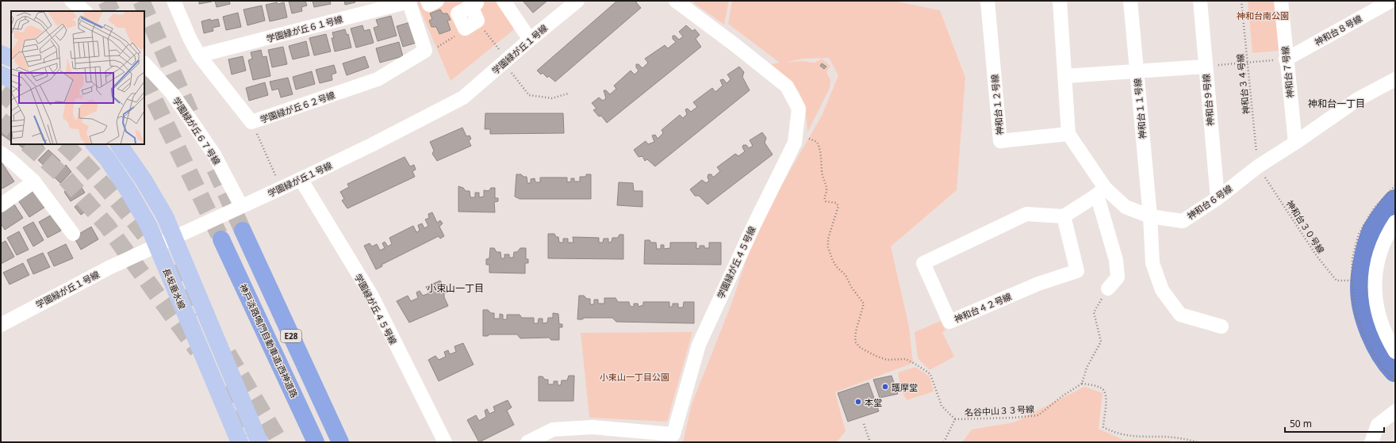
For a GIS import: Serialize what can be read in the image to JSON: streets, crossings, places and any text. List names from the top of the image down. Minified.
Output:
{"streets":{"highway":["E28","神戸淡路鳴門自動車道;西神道路"],"main road":["長坂垂水線"],"street":["学園緑が丘６１号線","神和台８号線","学園緑が丘１号線","神和台７号線","神和台９号線","神和台１２号線","学園緑が丘６２号線","神和台１１号線","学園緑が丘６７号線","神和台６号線","学園緑が丘４５号線","神和台４２号線"],"path":["神和台３４号線","神和台３０号線","名谷中山３３号線"]},"crossings":[["学園緑が丘６１号線","学園緑が丘６２号線"],["神和台８号線","神和台７号線"],["学園緑が丘１号線","学園緑が丘６７号線"],["学園緑が丘１号線","学園緑が丘４５号線"],["神和台７号線","神和台６号線"],["神和台３４号線","神和台６号線"],["神和台３４号線","神和台３０号線"],["神和台９号線","神和台６号線"],["神和台１２号線","神和台６号線"],["神和台１１号線","神和台６号線"],["神和台６号線","神和台３０号線"]],"districts":["神和台一丁目","小束山一丁目"],"parks":["神和台南公園","小束山一丁目公園"],"places":["護摩堂","本堂"],"scale_bar":"50 m"}
